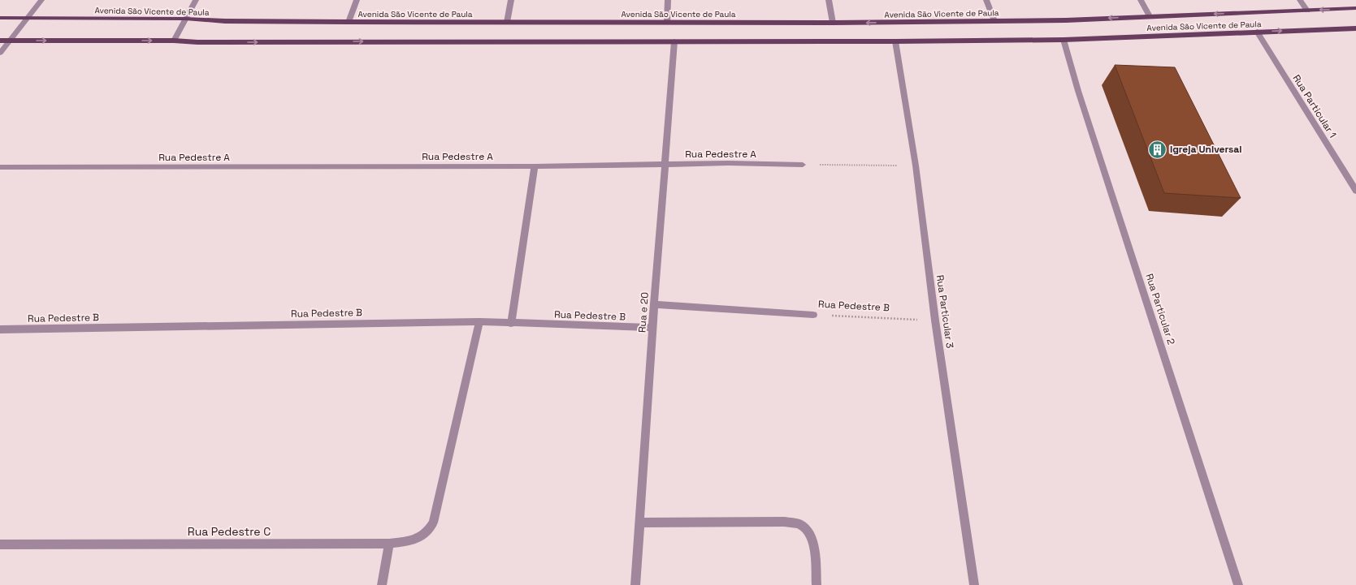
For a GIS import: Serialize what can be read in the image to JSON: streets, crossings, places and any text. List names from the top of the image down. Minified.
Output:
{"streets":{"main road":["Avenida São Vicente de Paula"],"street":["Rua Particular 1","Rua Pedestre A","Rua Pedestre B","Rua Particular 2","Rua Particular 3","Rua e 20","Rua Pedestre C"]},"crossings":[["Avenida São Vicente de Paula","Rua Particular 1"],["Avenida São Vicente de Paula","Rua Particular 2"],["Avenida São Vicente de Paula","Rua Particular 3"],["Avenida São Vicente de Paula","Rua e 20"],["Rua Pedestre A","Rua e 20"],["Rua Pedestre B","Rua Particular 3"],["Rua Pedestre B","Rua e 20"],["Rua Pedestre B","Rua Pedestre C"]],"places":{"building":["Igreja Universal"]}}
